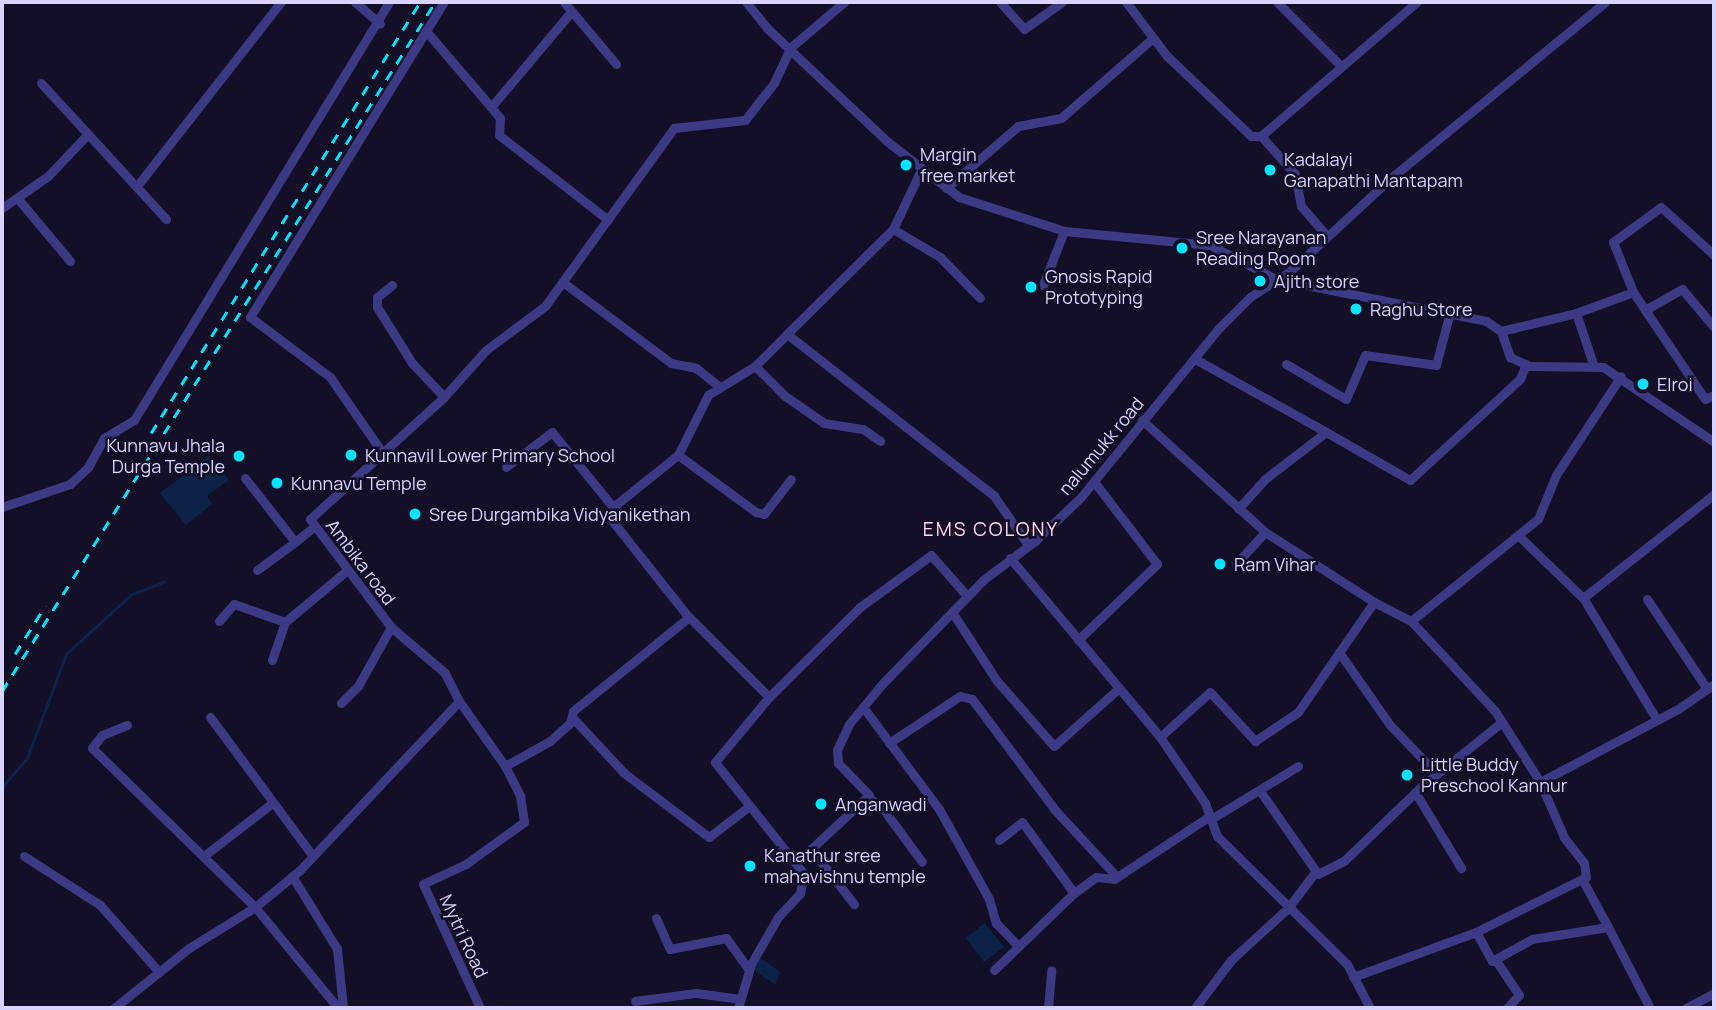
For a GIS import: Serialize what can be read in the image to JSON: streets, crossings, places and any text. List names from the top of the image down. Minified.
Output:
{"streets":{"street":["nalumukk road","Ambika road","Mytri Road"]},"crossings":[["Ambika road","Mytri Road"]],"districts":["EMS COLONY"],"places":["Margin free market","Kadalayi Ganapathi Mantapam","Sree Narayanan Reading Room","Ajith store","Gnosis Rapid Prototyping","Raghu Store","Elroi","Kunnavil Lower Primary School","Kunnavu Jhala Durga Temple","Kunnavu Temple","Sree Durgambika Vidyanikethan","Ram Vihar","Little Buddy Preschool Kannur","Anganwadi","Kanathur sree mahavishnu temple"]}
